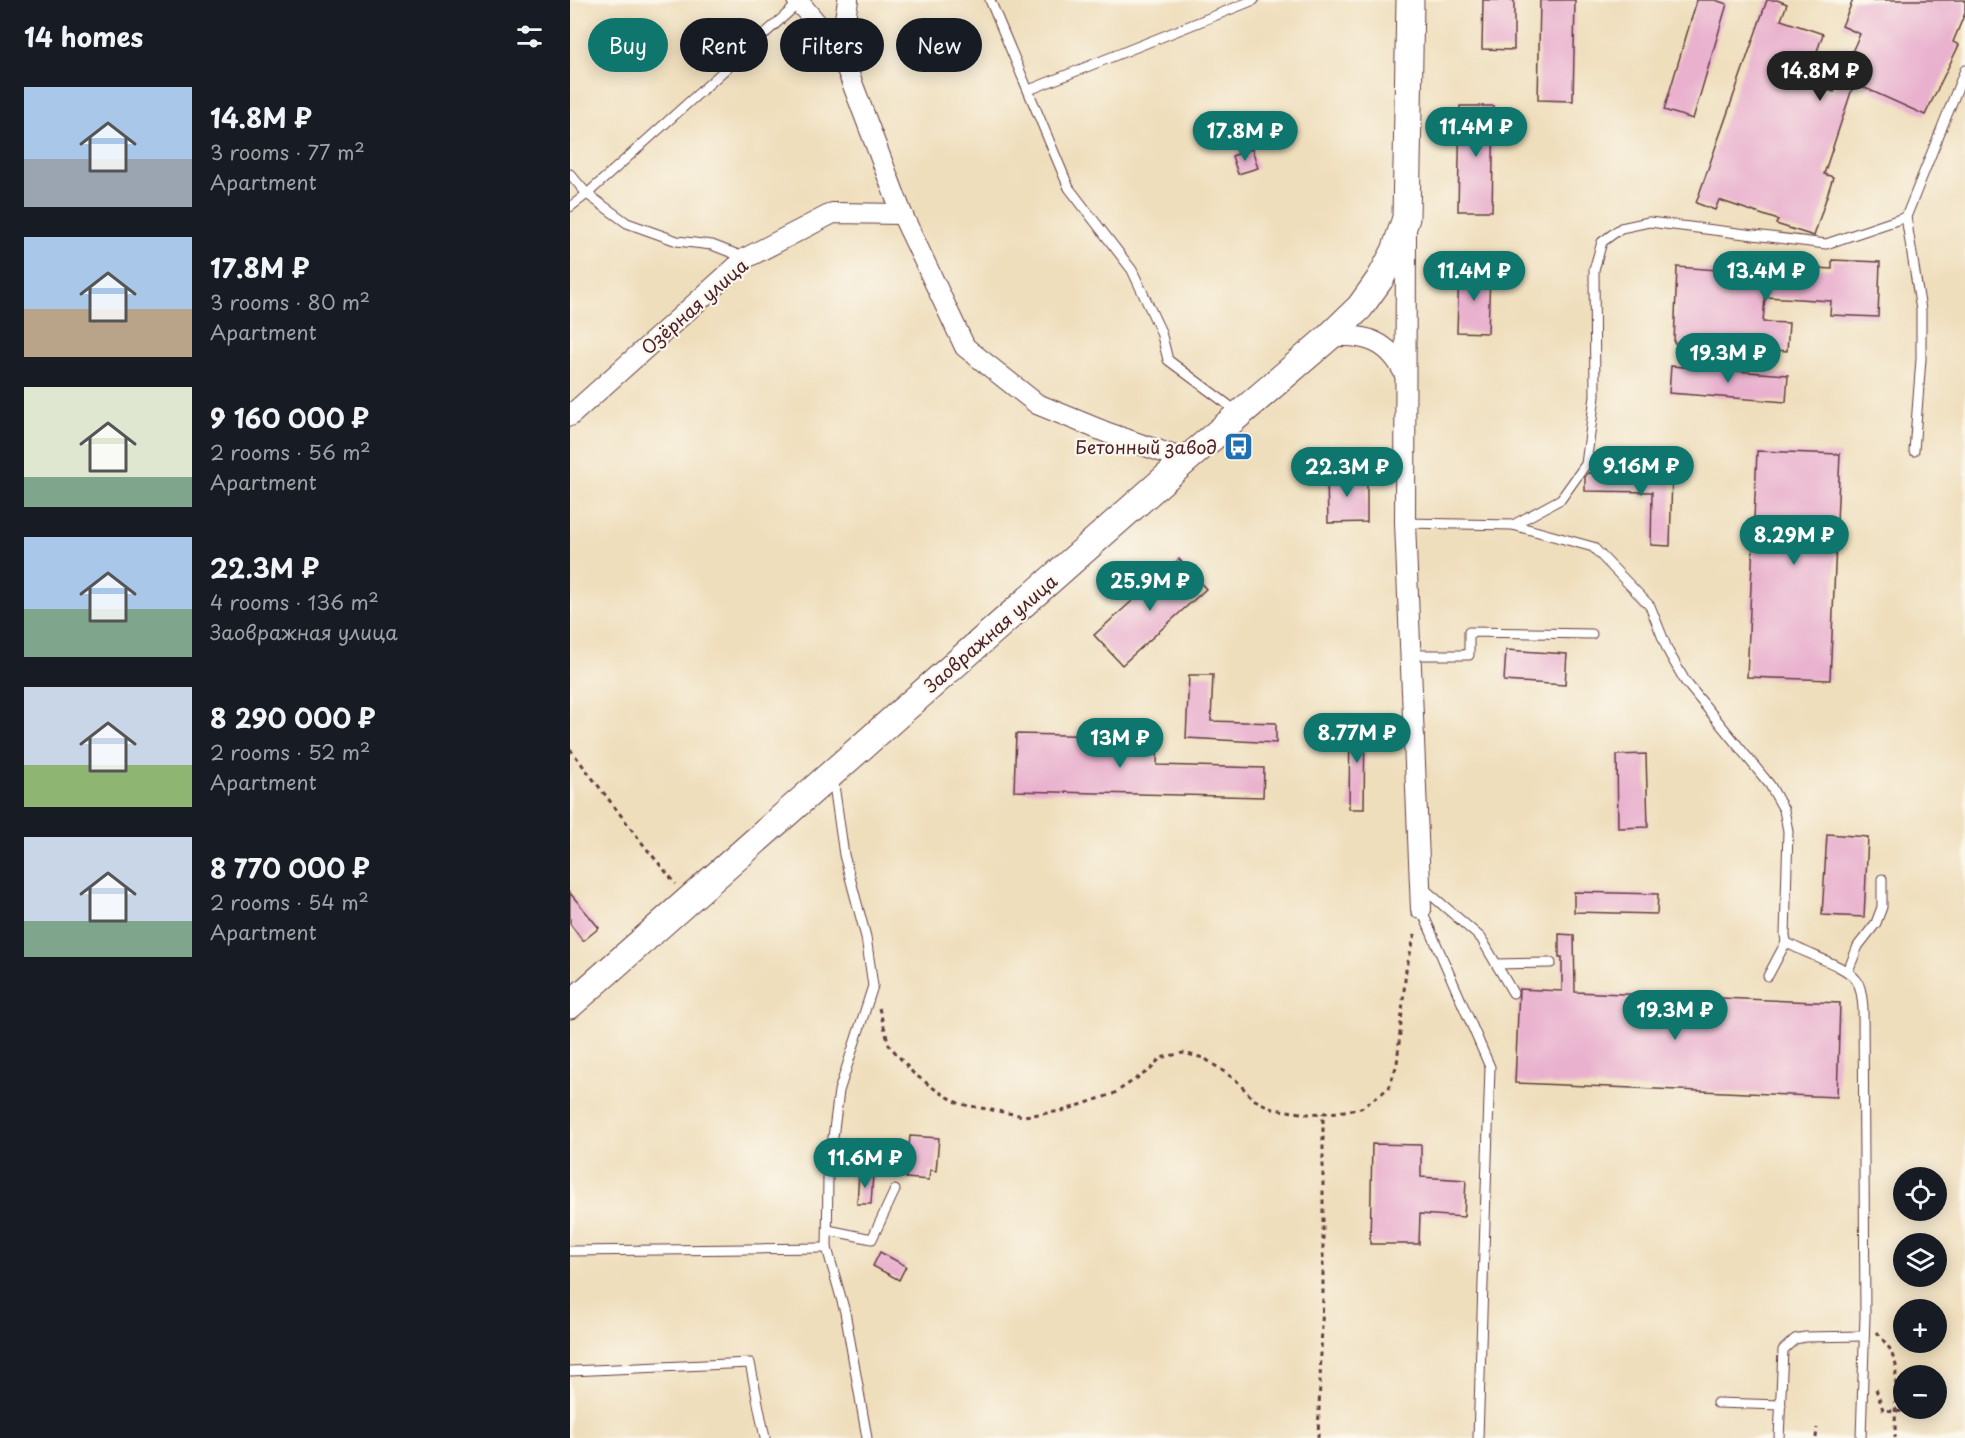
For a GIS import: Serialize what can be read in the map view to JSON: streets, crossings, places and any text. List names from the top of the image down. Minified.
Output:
{"streets":{"street":["Озёрная улица","Заовражная улица"]},"places":{"bus stop":["Бетонный завод"]},"page":{"heading":"14 homes","chip":["Buy","Rent","Filters","New"],"price":["14.8M ₽","11.4M ₽","17.8M ₽","11.4M ₽","13.4M ₽","19.3M ₽","9.16M ₽","22.3M ₽","8.29M ₽","25.9M ₽","8.77M ₽","13M ₽","19.3M ₽","11.6M ₽"],"list":[{"name":"14.8M ₽","note":"3 rooms · 77 m² · Apartment"},{"name":"17.8M ₽","note":"3 rooms · 80 m² · Apartment"},{"name":"9 160 000 ₽","note":"2 rooms · 56 m² · Apartment"},{"name":"22.3M ₽","note":"4 rooms · 136 m² · Заовражная улица"},{"name":"8 290 000 ₽","note":"2 rooms · 52 m² · Apartment"},{"name":"8 770 000 ₽","note":"2 rooms · 54 m² · Apartment"}],"map_buttons":["+","−"]}}
